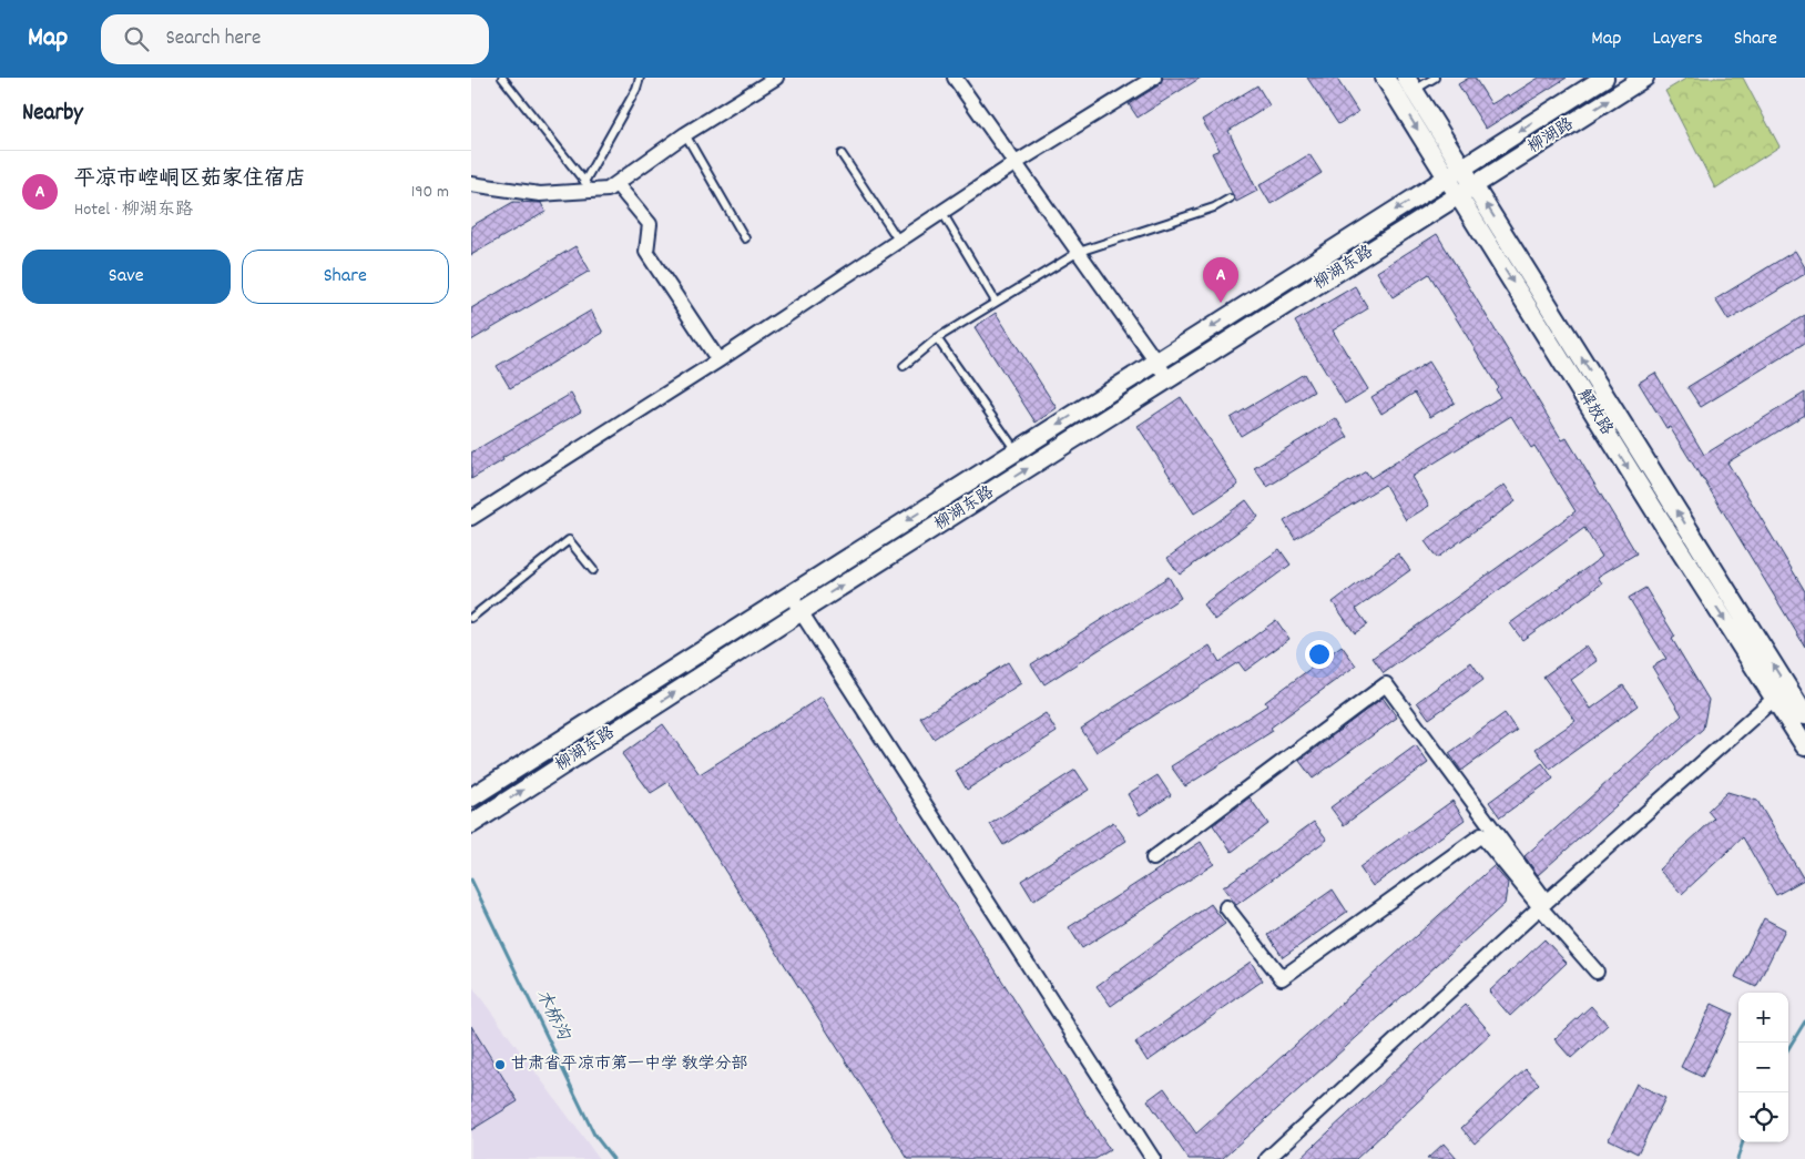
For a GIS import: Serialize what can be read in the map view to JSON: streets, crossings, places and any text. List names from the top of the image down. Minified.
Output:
{"streets":{"main road":["柳湖路","柳湖东路","解放路"]},"crossings":[["柳湖路","柳湖东路"],["柳湖路","解放路"],["柳湖东路","解放路"]],"water":["木桥沟"],"places":["甘肃省平凉市第一中学 教学分部"],"page":{"header":"Map","search":"Search here","nav":["Map","Layers","Share"],"heading":"Nearby","list":[{"mark":"A","name":"平凉市崆峒区茹家住宿店","note":"Hotel · 柳湖东路","value":"190 m"}],"buttons":["Save","Share"],"pins":"A","map_buttons":["+","−"]}}
